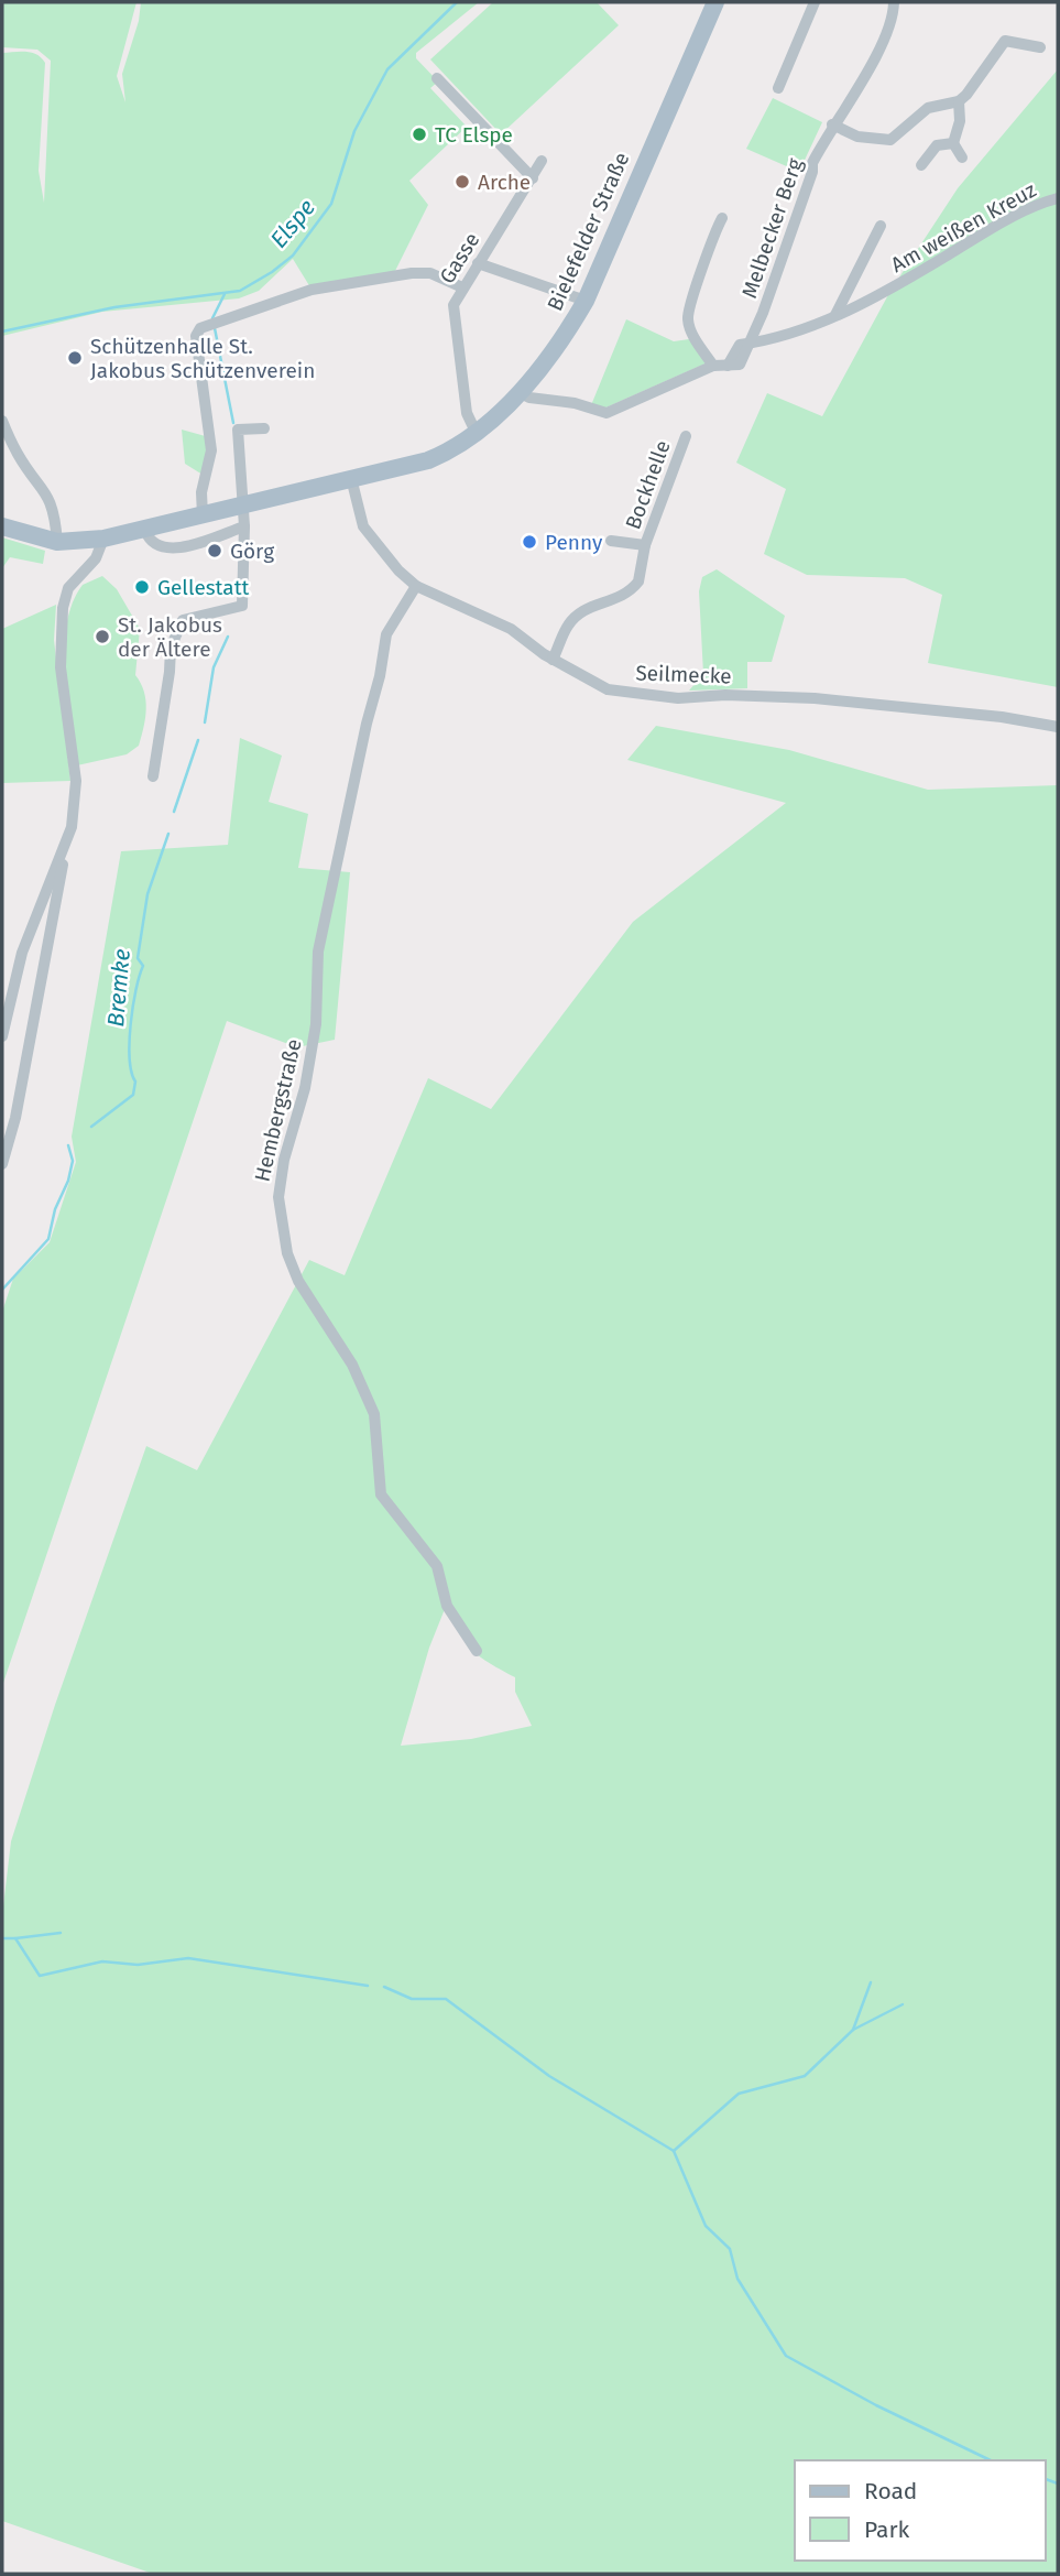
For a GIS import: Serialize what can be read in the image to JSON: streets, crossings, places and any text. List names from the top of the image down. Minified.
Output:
{"streets":{"main road":["Bielefelder Straße"],"street":["Am weißen Kreuz","Melbecker Berg","Gasse","Bockhelle","Seilmecke","Hembergstraße"]},"crossings":[["Am weißen Kreuz","Melbecker Berg"],["Bielefelder Straße","Gasse"],["Bielefelder Straße","Seilmecke"],["Bockhelle","Seilmecke"],["Seilmecke","Hembergstraße"]],"water":["Elspe","Bremke"],"places":["TC Elspe","Arche","Schützenhalle St. Jakobus Schützenverein","Penny","Görg","Gellestatt","St. Jakobus der Ältere"],"legend":["Road","Park"]}
